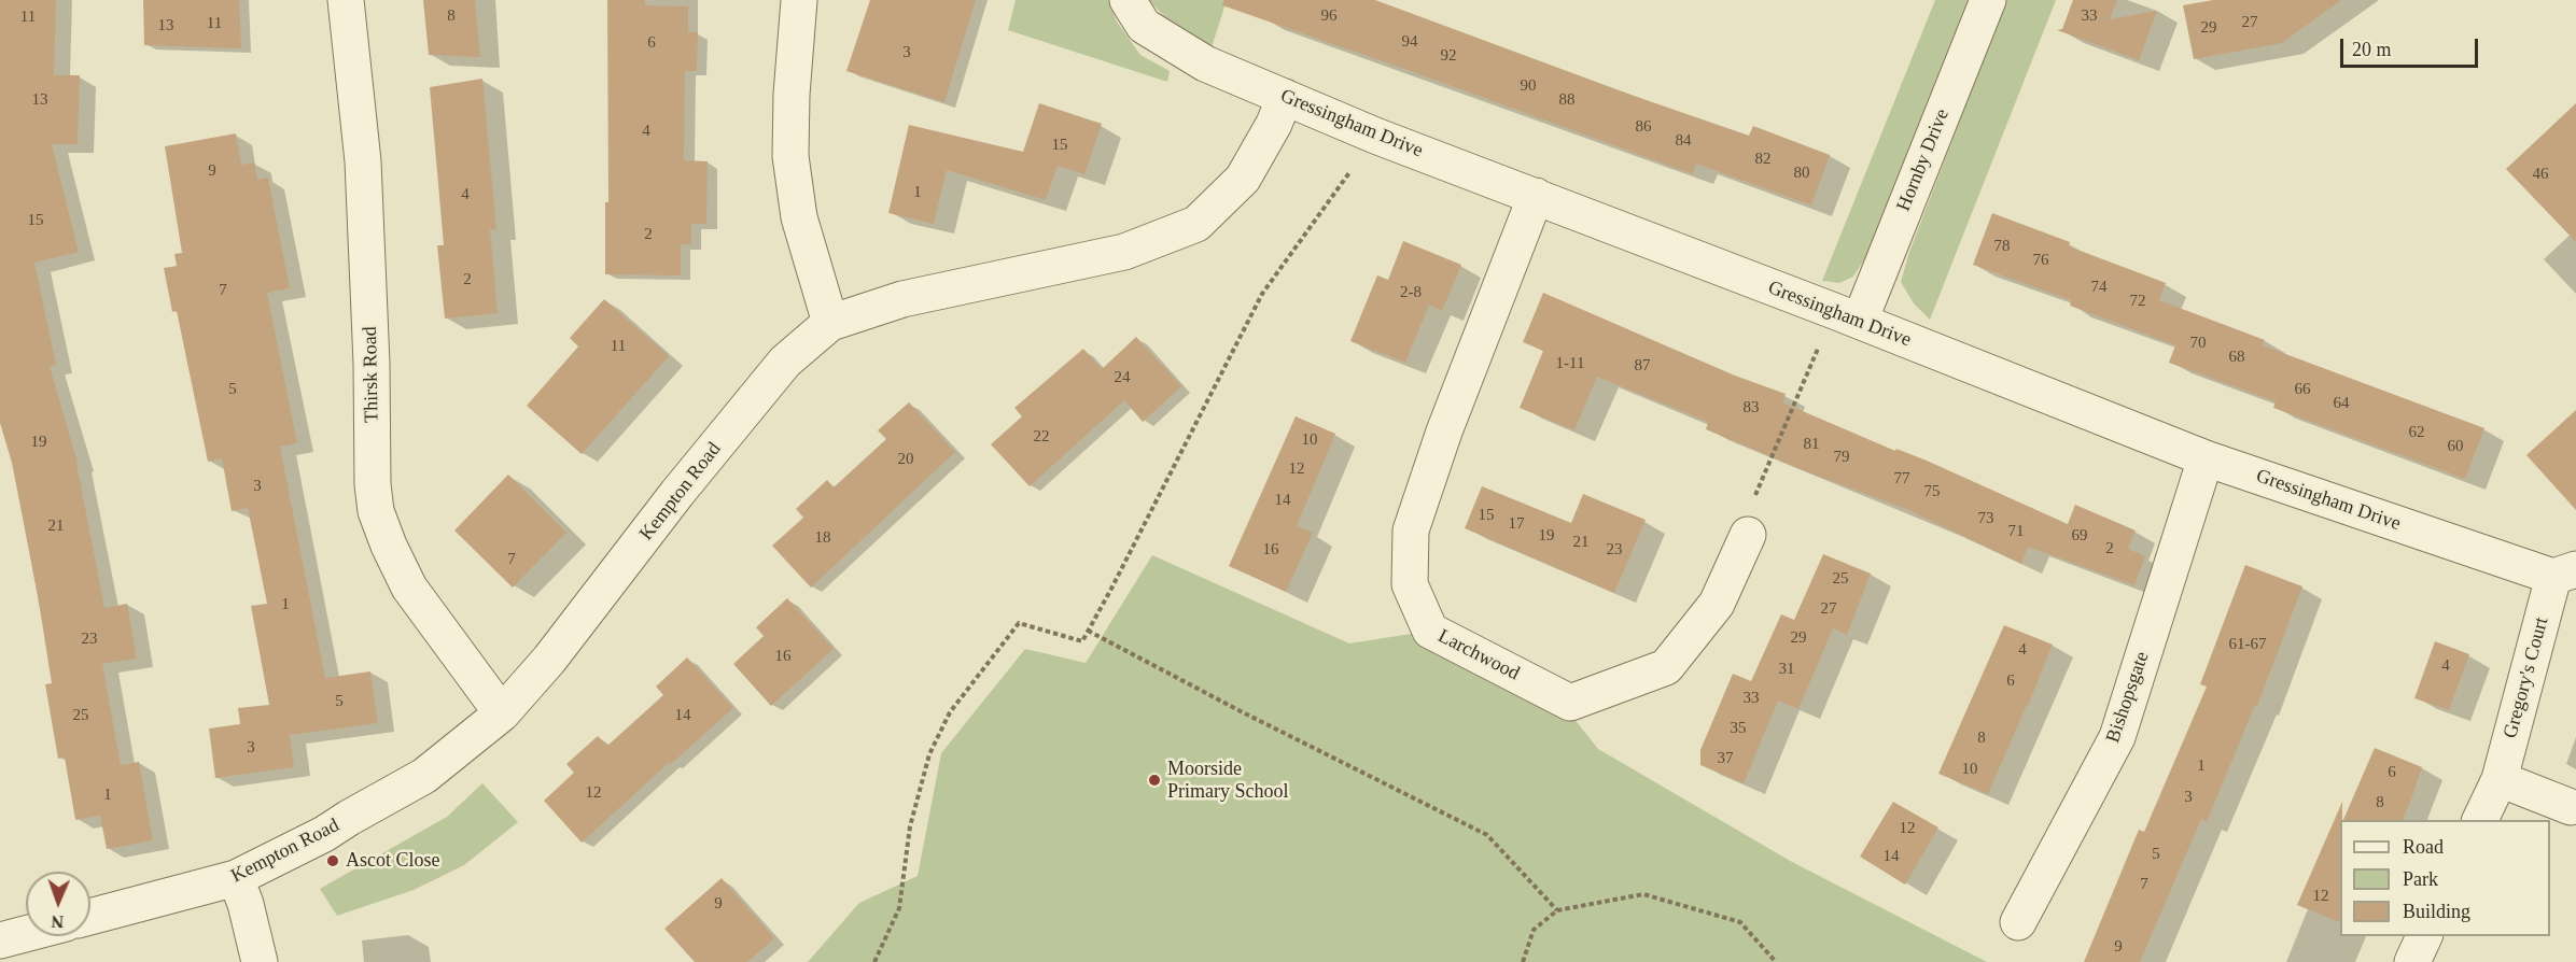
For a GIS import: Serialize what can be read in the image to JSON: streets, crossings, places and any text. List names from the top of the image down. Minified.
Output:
{"streets":{"street":["Gressingham Drive","Hornby Drive","Thirsk Road","Kempton Road","Larchwood","Gregory's Court","Bishopsgate"]},"crossings":[["Gressingham Drive","Hornby Drive"],["Gressingham Drive","Kempton Road"],["Gressingham Drive","Larchwood"],["Gressingham Drive","Gregory's Court"],["Gressingham Drive","Bishopsgate"],["Thirsk Road","Kempton Road"]],"places":["Moorside Primary School","Ascot Close"],"house_numbers":["8","96","33","11","27","11","13","29","94","6","3","92","90","13","88","86","4","84","15","82","9","80","46","1","4","15","2","78","76","2","74","7","2-8","72","70","11","68","1-11","87","24","5","66","64","83","62","22","10","19","81","60","79","20","12","77","3","75","14","15","73","17","21","71","19","69","18","21","2","16","23","7","25","1","27","29","23","61-67","4","16","4","31","6","33","5","25","14","35","8","3","37","1","10","6","12","1","3","8","12","5","14","7","12","9","9"],"legend":["Road","Park","Building"],"scale_bar":"20 m","north":"bottom"}
